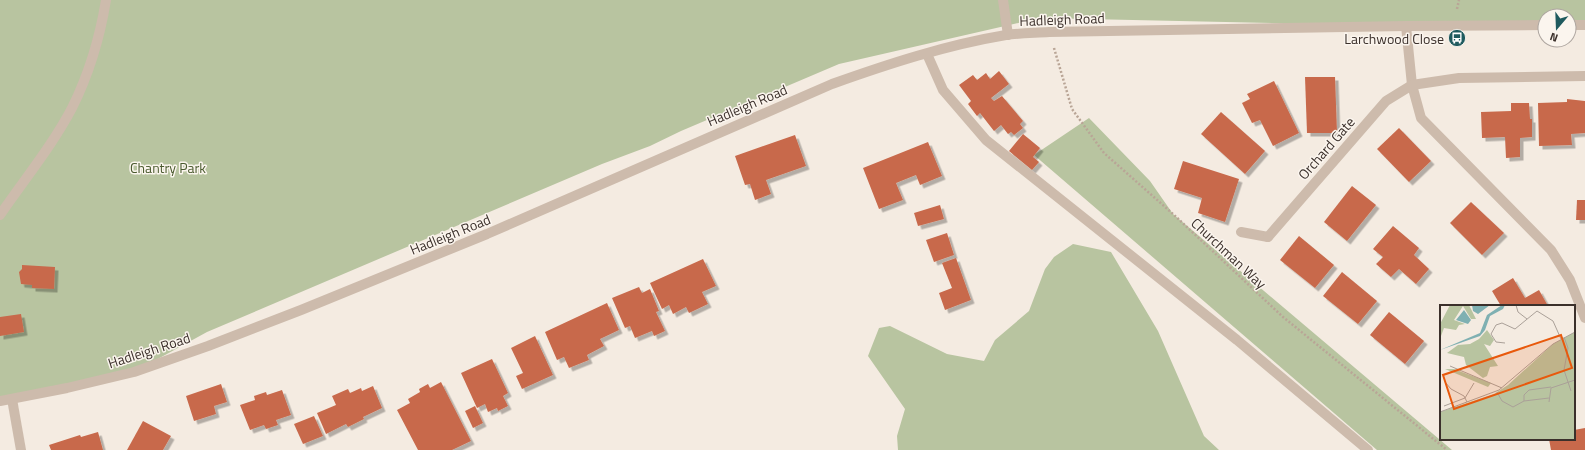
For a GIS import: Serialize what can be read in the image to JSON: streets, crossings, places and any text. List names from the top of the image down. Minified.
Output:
{"streets":{"street":["Hadleigh Road","Orchard Gate"],"path":["Churchman Way"]},"crossings":[["Hadleigh Road","Churchman Way"]],"parks":["Chantry Park"],"places":{"bus stop":["Larchwood Close"]},"north":"bottom"}
